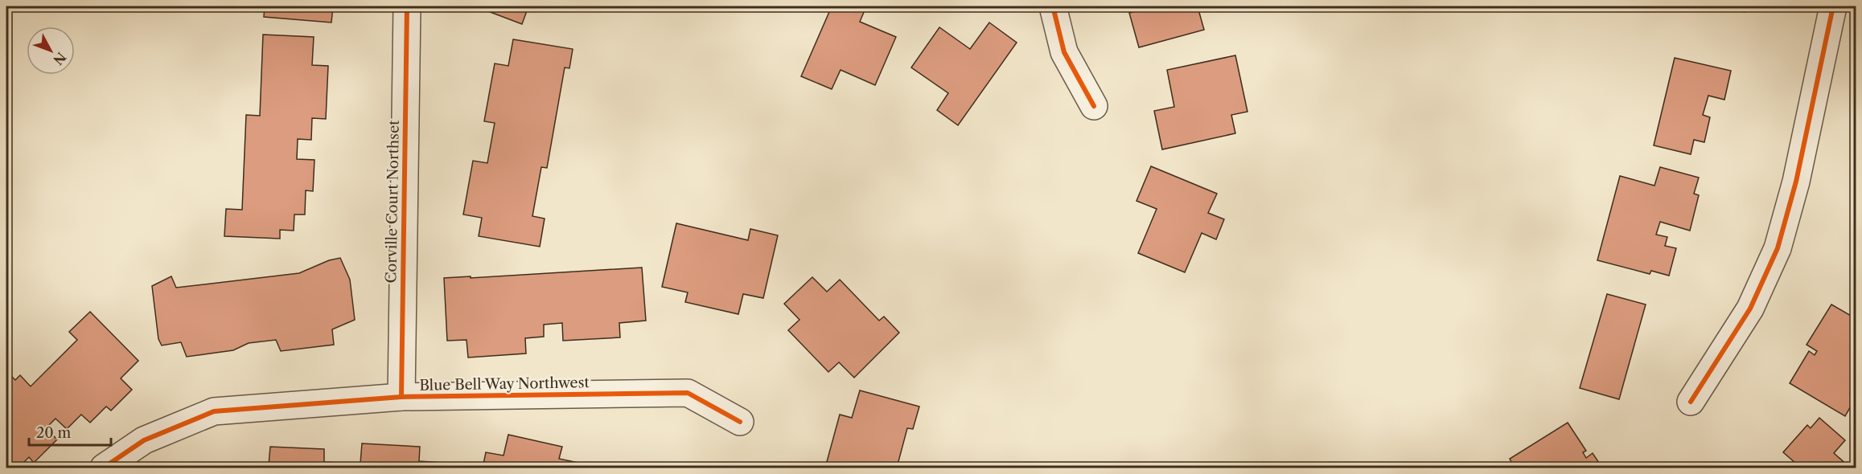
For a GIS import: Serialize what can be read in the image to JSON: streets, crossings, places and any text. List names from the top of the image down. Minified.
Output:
{"streets":{"street":["Corville Court Northset","Blue Bell Way Northwest"]},"crossings":[["Corville Court Northset","Blue Bell Way Northwest"]],"scale_bar":"20 m","north":"bottom right"}
